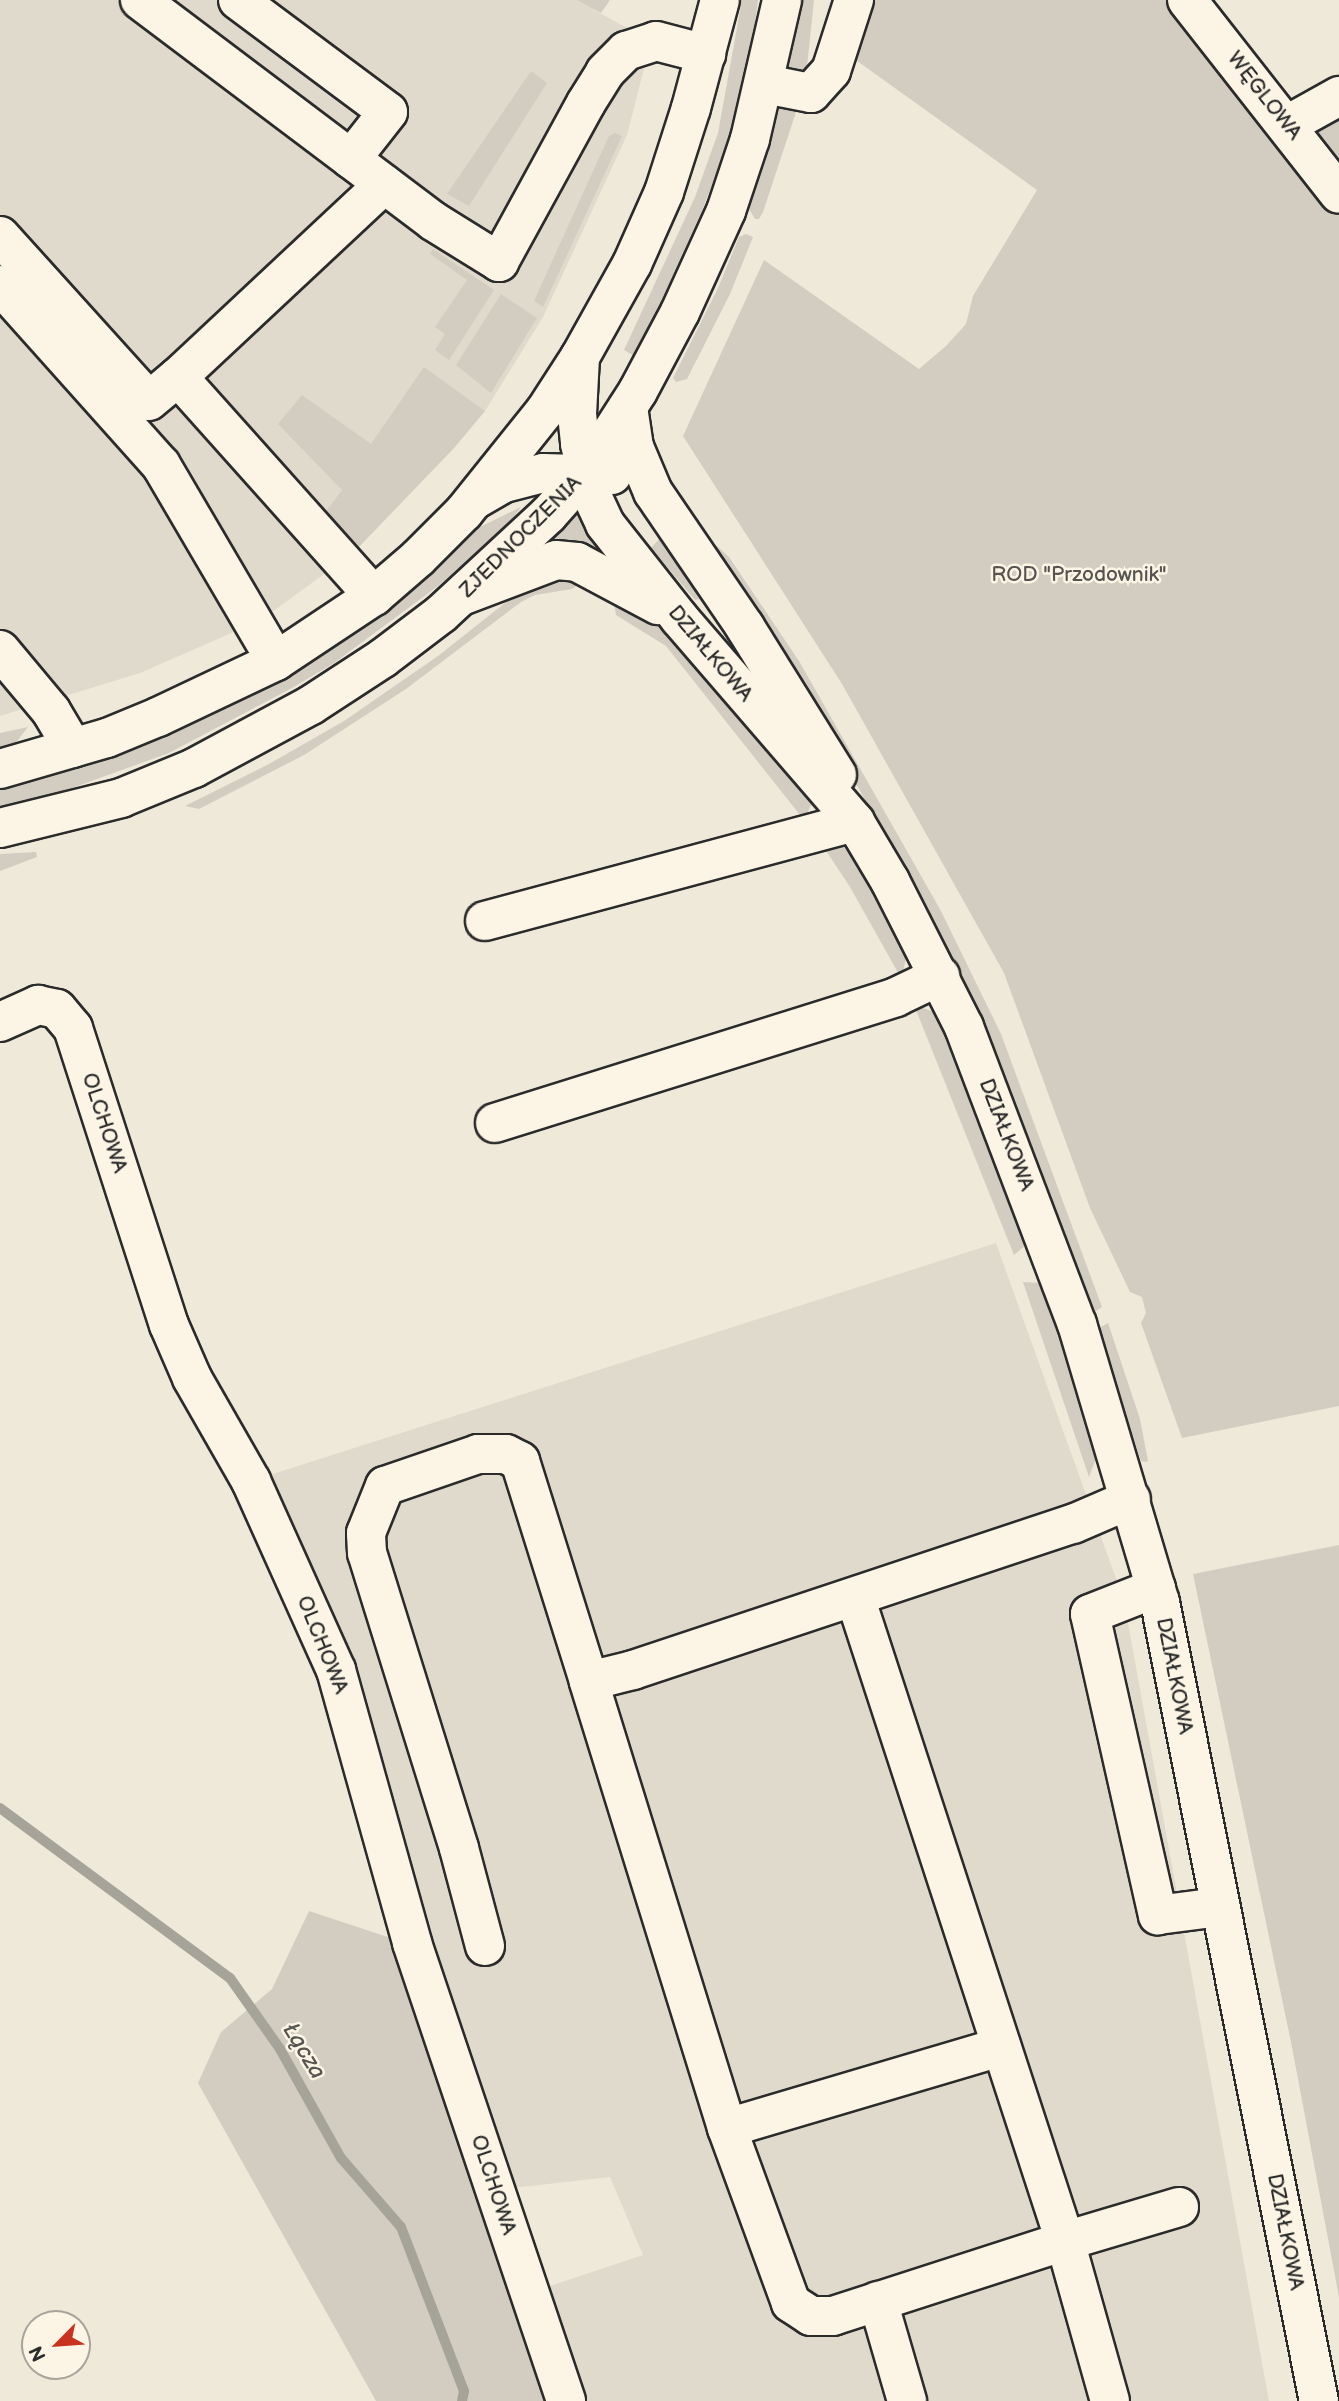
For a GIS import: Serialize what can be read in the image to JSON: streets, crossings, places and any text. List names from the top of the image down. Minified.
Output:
{"streets":{"street":["WĘGLOWA","ZJEDNOCZENIA","DZIAŁKOWA","OLCHOWA"]},"crossings":[["ZJEDNOCZENIA","DZIAŁKOWA"]],"water":["Łącza"],"parks":["ROD \"Przodownik\""],"north":"bottom left"}
